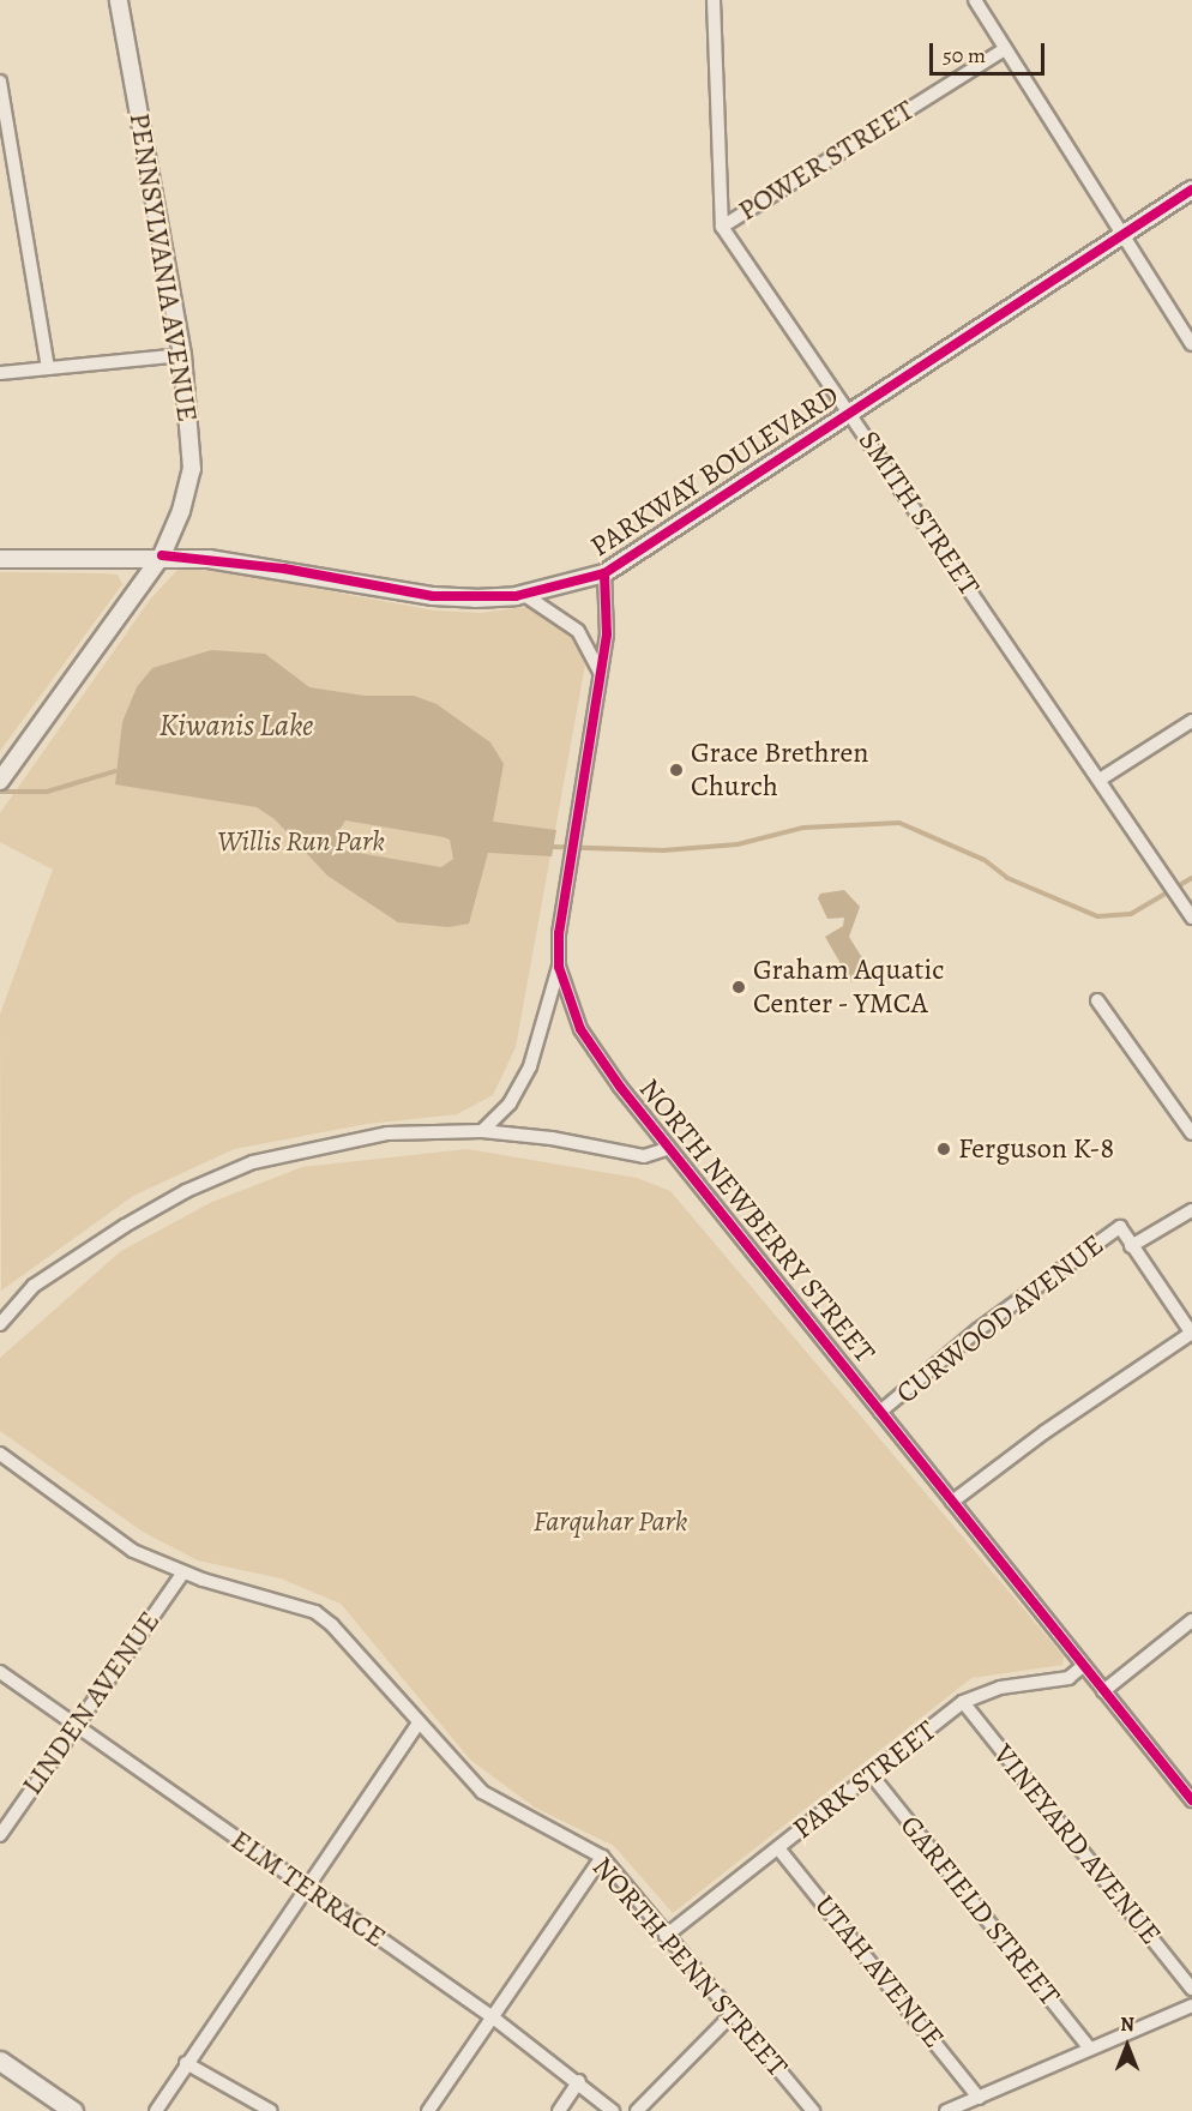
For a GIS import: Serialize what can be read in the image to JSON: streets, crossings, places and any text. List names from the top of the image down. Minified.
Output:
{"streets":{"street":["POWER STREET","PENNSYLVANIA AVENUE","PARKWAY BOULEVARD","SMITH STREET","NORTH NEWBERRY STREET","CURWOOD AVENUE","LINDEN AVENUE","PARK STREET","VINEYARD AVENUE","ELM TERRACE","GARFIELD STREET","NORTH PENN STREET","UTAH AVENUE"]},"crossings":[["POWER STREET","SMITH STREET"],["PENNSYLVANIA AVENUE","PARKWAY BOULEVARD"],["PARKWAY BOULEVARD","SMITH STREET"],["PARKWAY BOULEVARD","NORTH NEWBERRY STREET"],["NORTH NEWBERRY STREET","CURWOOD AVENUE"],["NORTH NEWBERRY STREET","PARK STREET"],["LINDEN AVENUE","ELM TERRACE"],["LINDEN AVENUE","NORTH PENN STREET"],["PARK STREET","VINEYARD AVENUE"],["PARK STREET","GARFIELD STREET"],["PARK STREET","NORTH PENN STREET"],["PARK STREET","UTAH AVENUE"]],"water":["Kiwanis Lake"],"parks":["Willis Run Park","Farquhar Park"],"places":["Grace Brethren Church","Graham Aquatic Center - YMCA","Ferguson K-8"],"scale_bar":"50 m","north":"top"}
